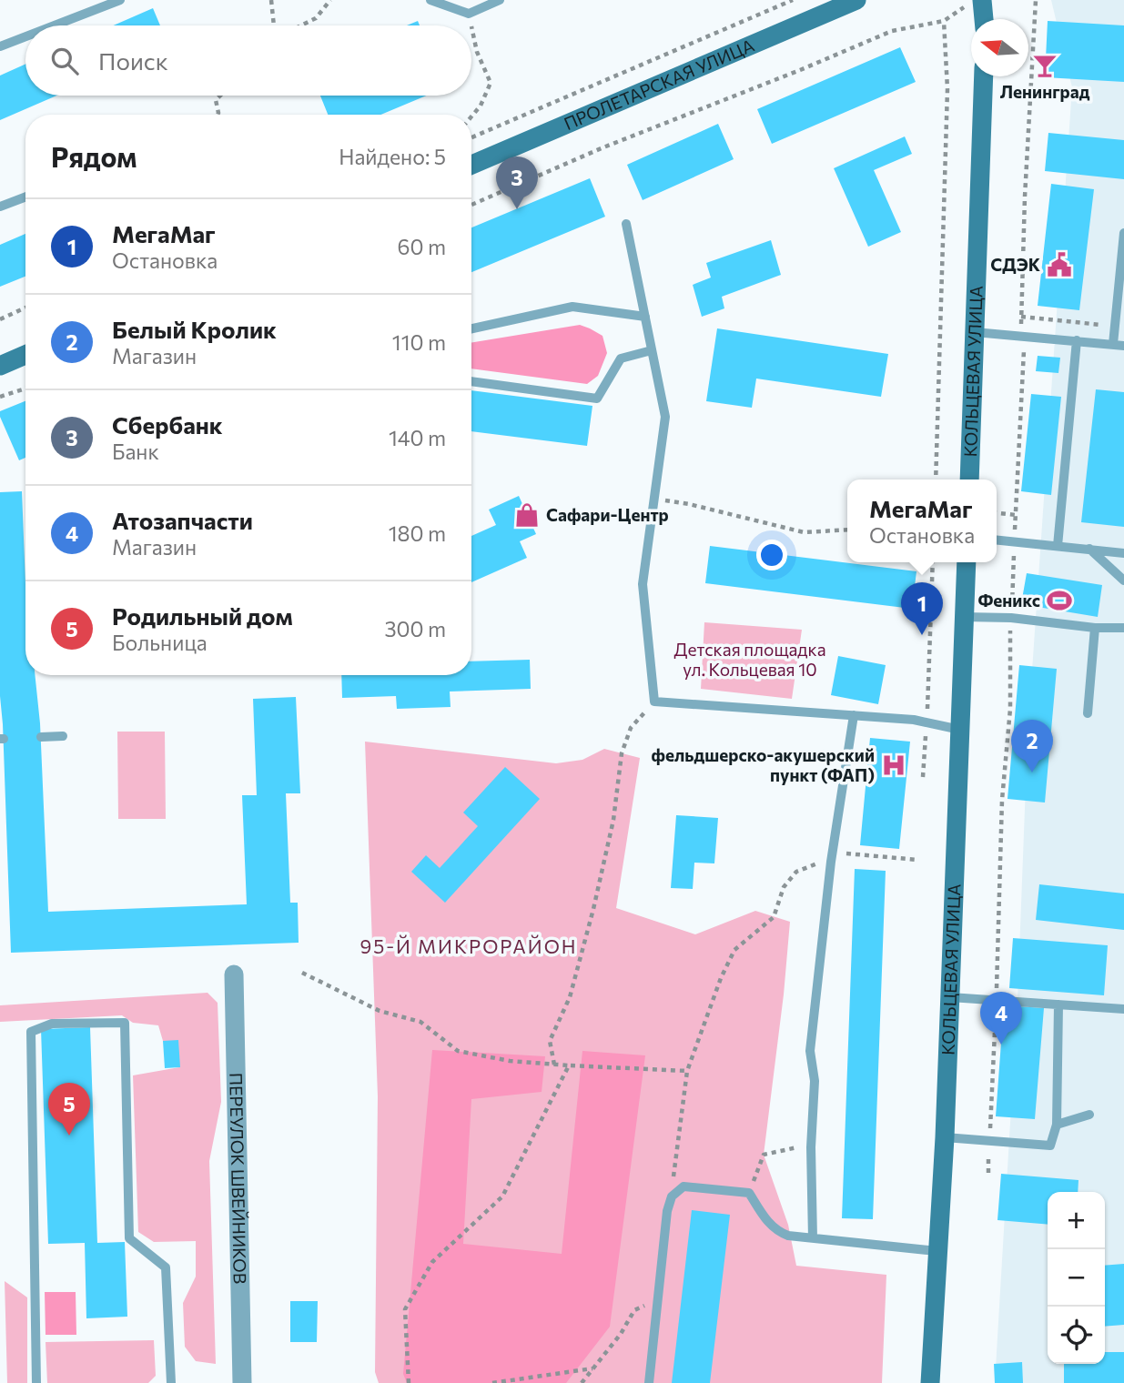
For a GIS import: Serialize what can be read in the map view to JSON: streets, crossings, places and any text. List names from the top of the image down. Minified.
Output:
{"streets":{"main road":["ПРОЛЕТАРСКАЯ УЛИЦА","КОЛЬЦЕВАЯ УЛИЦА"],"street":["ПЕРЕУЛОК ШВЕЙНИКОВ"]},"districts":["95-Й МИКРОРАЙОН"],"parks":["Детская площадка ул. Кольцевая 10"],"places":{"bar":["Ленинград"],"public building":["СДЭК"],"shop":["Сафари-Центр"],"sports":["Феникс"],"hospital":["фельдшерско-акушерский пункт (ФАП)"]},"north":"left","page":{"search":"Поиск","heading":["Рядом","Найдено: 5"],"pins":["3","1","2","4","5"],"list":[{"mark":"1","name":"МегаМаг","note":"Остановка","value":"60 m"},{"mark":"2","name":"Белый Кролик","note":"Магазин","value":"110 m"},{"mark":"3","name":"Сбербанк","note":"Банк","value":"140 m"},{"mark":"4","name":"Атозапчасти","note":"Магазин","value":"180 m"},{"mark":"5","name":"Родильный дом","note":"Больница","value":"300 m"}],"popup":["МегаМаг","Остановка"],"map_buttons":["+","−"]}}
